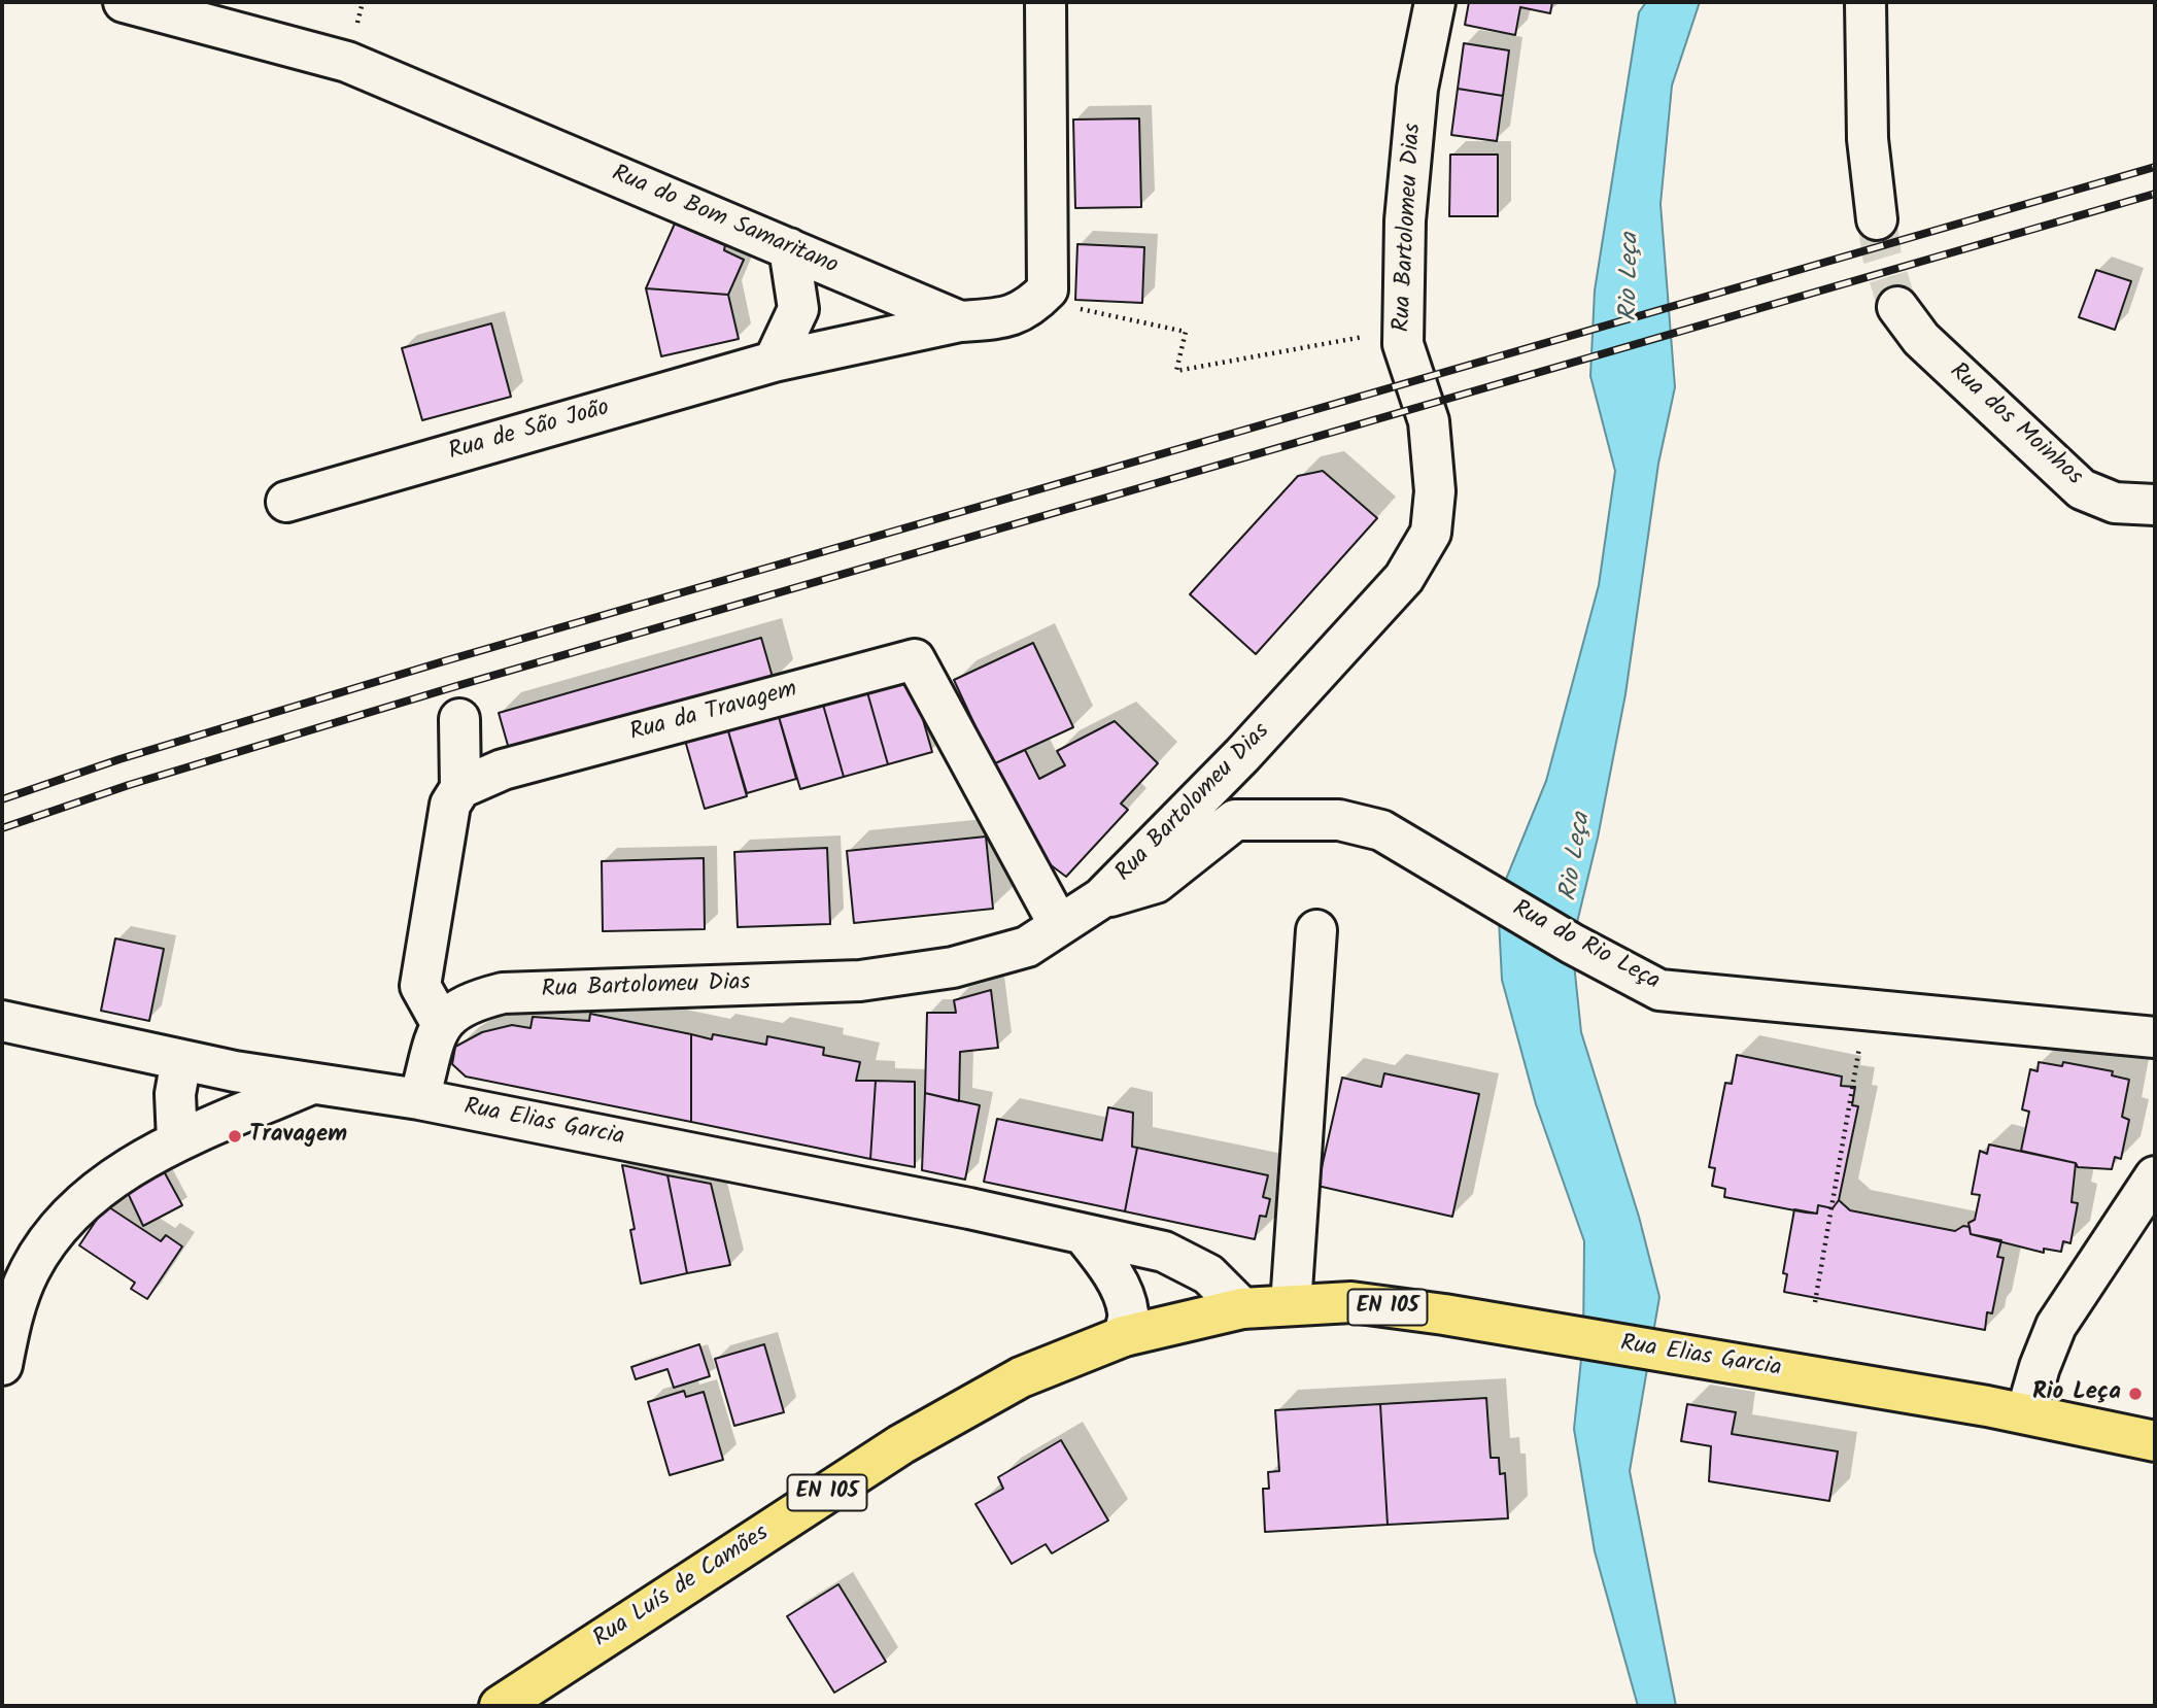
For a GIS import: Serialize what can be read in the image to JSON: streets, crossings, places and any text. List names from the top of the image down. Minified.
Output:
{"streets":{"main road":["Rua Elias Garcia","EN 105","Rua Luís de Camões"],"street":["Rua do Bom Samaritano","Rua Bartolomeu Dias","Rua dos Moinhos","Rua de São João","Rua da Travagem","Rua do Rio Leça"]},"crossings":[["Rua do Bom Samaritano","Rua de São João"],["Rua Bartolomeu Dias","Rua da Travagem"],["Rua Bartolomeu Dias","Rua do Rio Leça"],["Rua Elias Garcia","Rua Luís de Camões"]],"water":["Rio Leça"],"places":["Travagem","Rio Leça"]}
